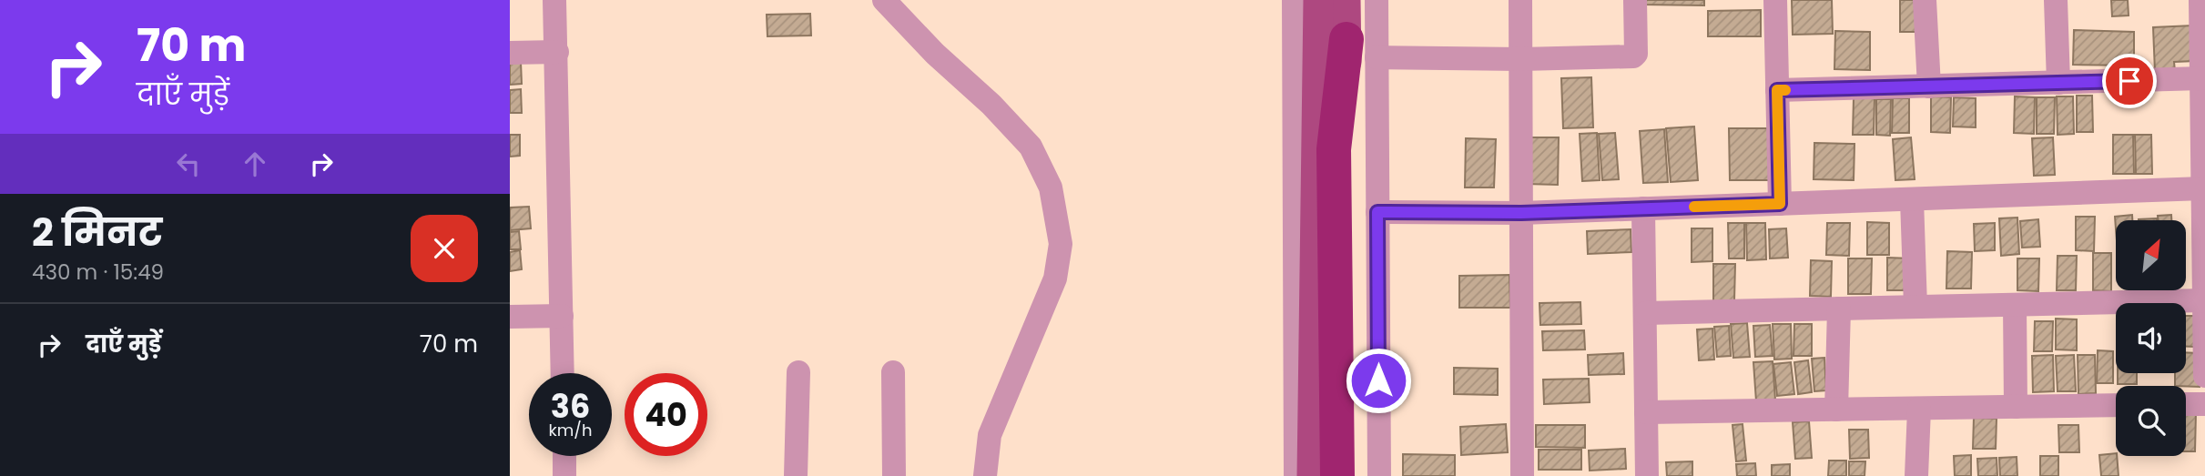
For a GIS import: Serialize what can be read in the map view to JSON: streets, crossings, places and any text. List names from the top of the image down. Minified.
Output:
{"north":"top right","page":{"turn":["70 m","दाएँ मुड़ें"],"heading":["2 मिनट","430 m · 15:49"],"list":[{"name":"दाएँ मुड़ें","value":"70 m"}],"speed":"36 km/h","limit":"40"}}
